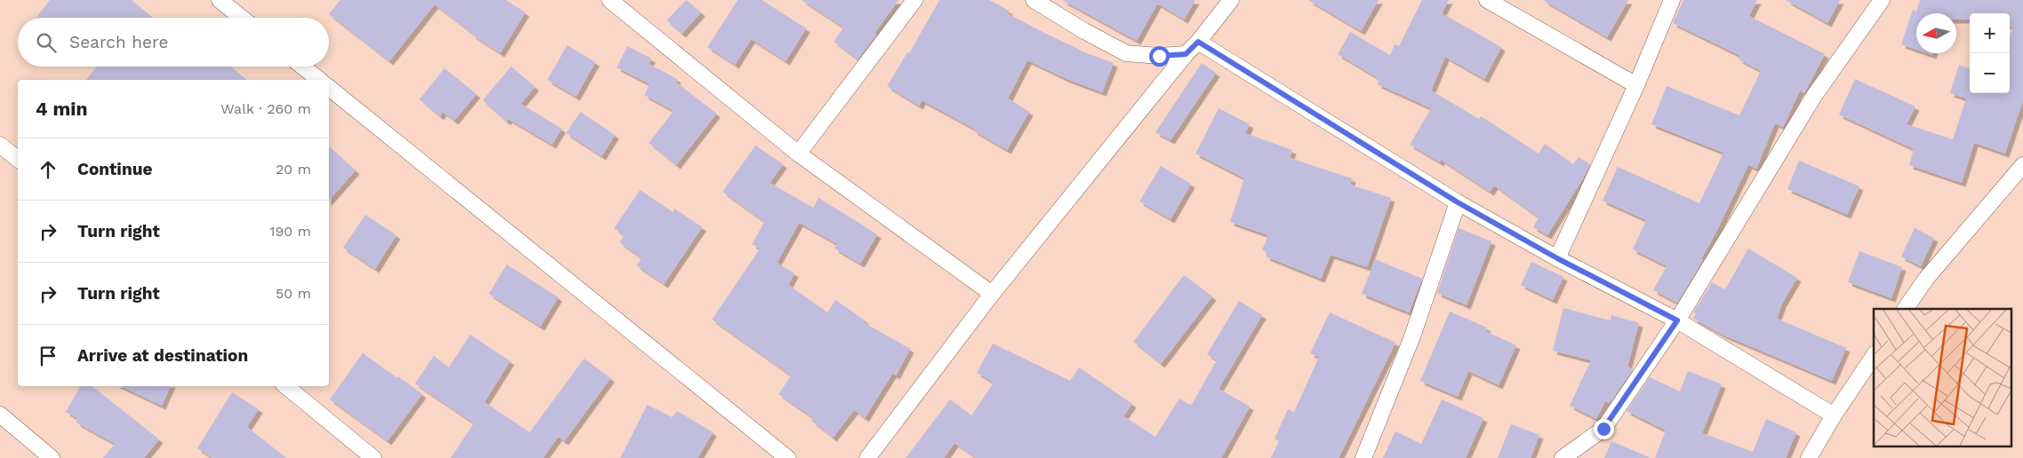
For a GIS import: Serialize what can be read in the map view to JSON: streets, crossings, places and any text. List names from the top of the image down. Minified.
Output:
{"north":"left","page":{"map_buttons":["+","−"],"search":"Search here","heading":["4 min","Walk · 260 m"],"list":[["Continue","20 m"],["Turn right","190 m"],["Turn right","50 m"],"Arrive at destination"]}}
